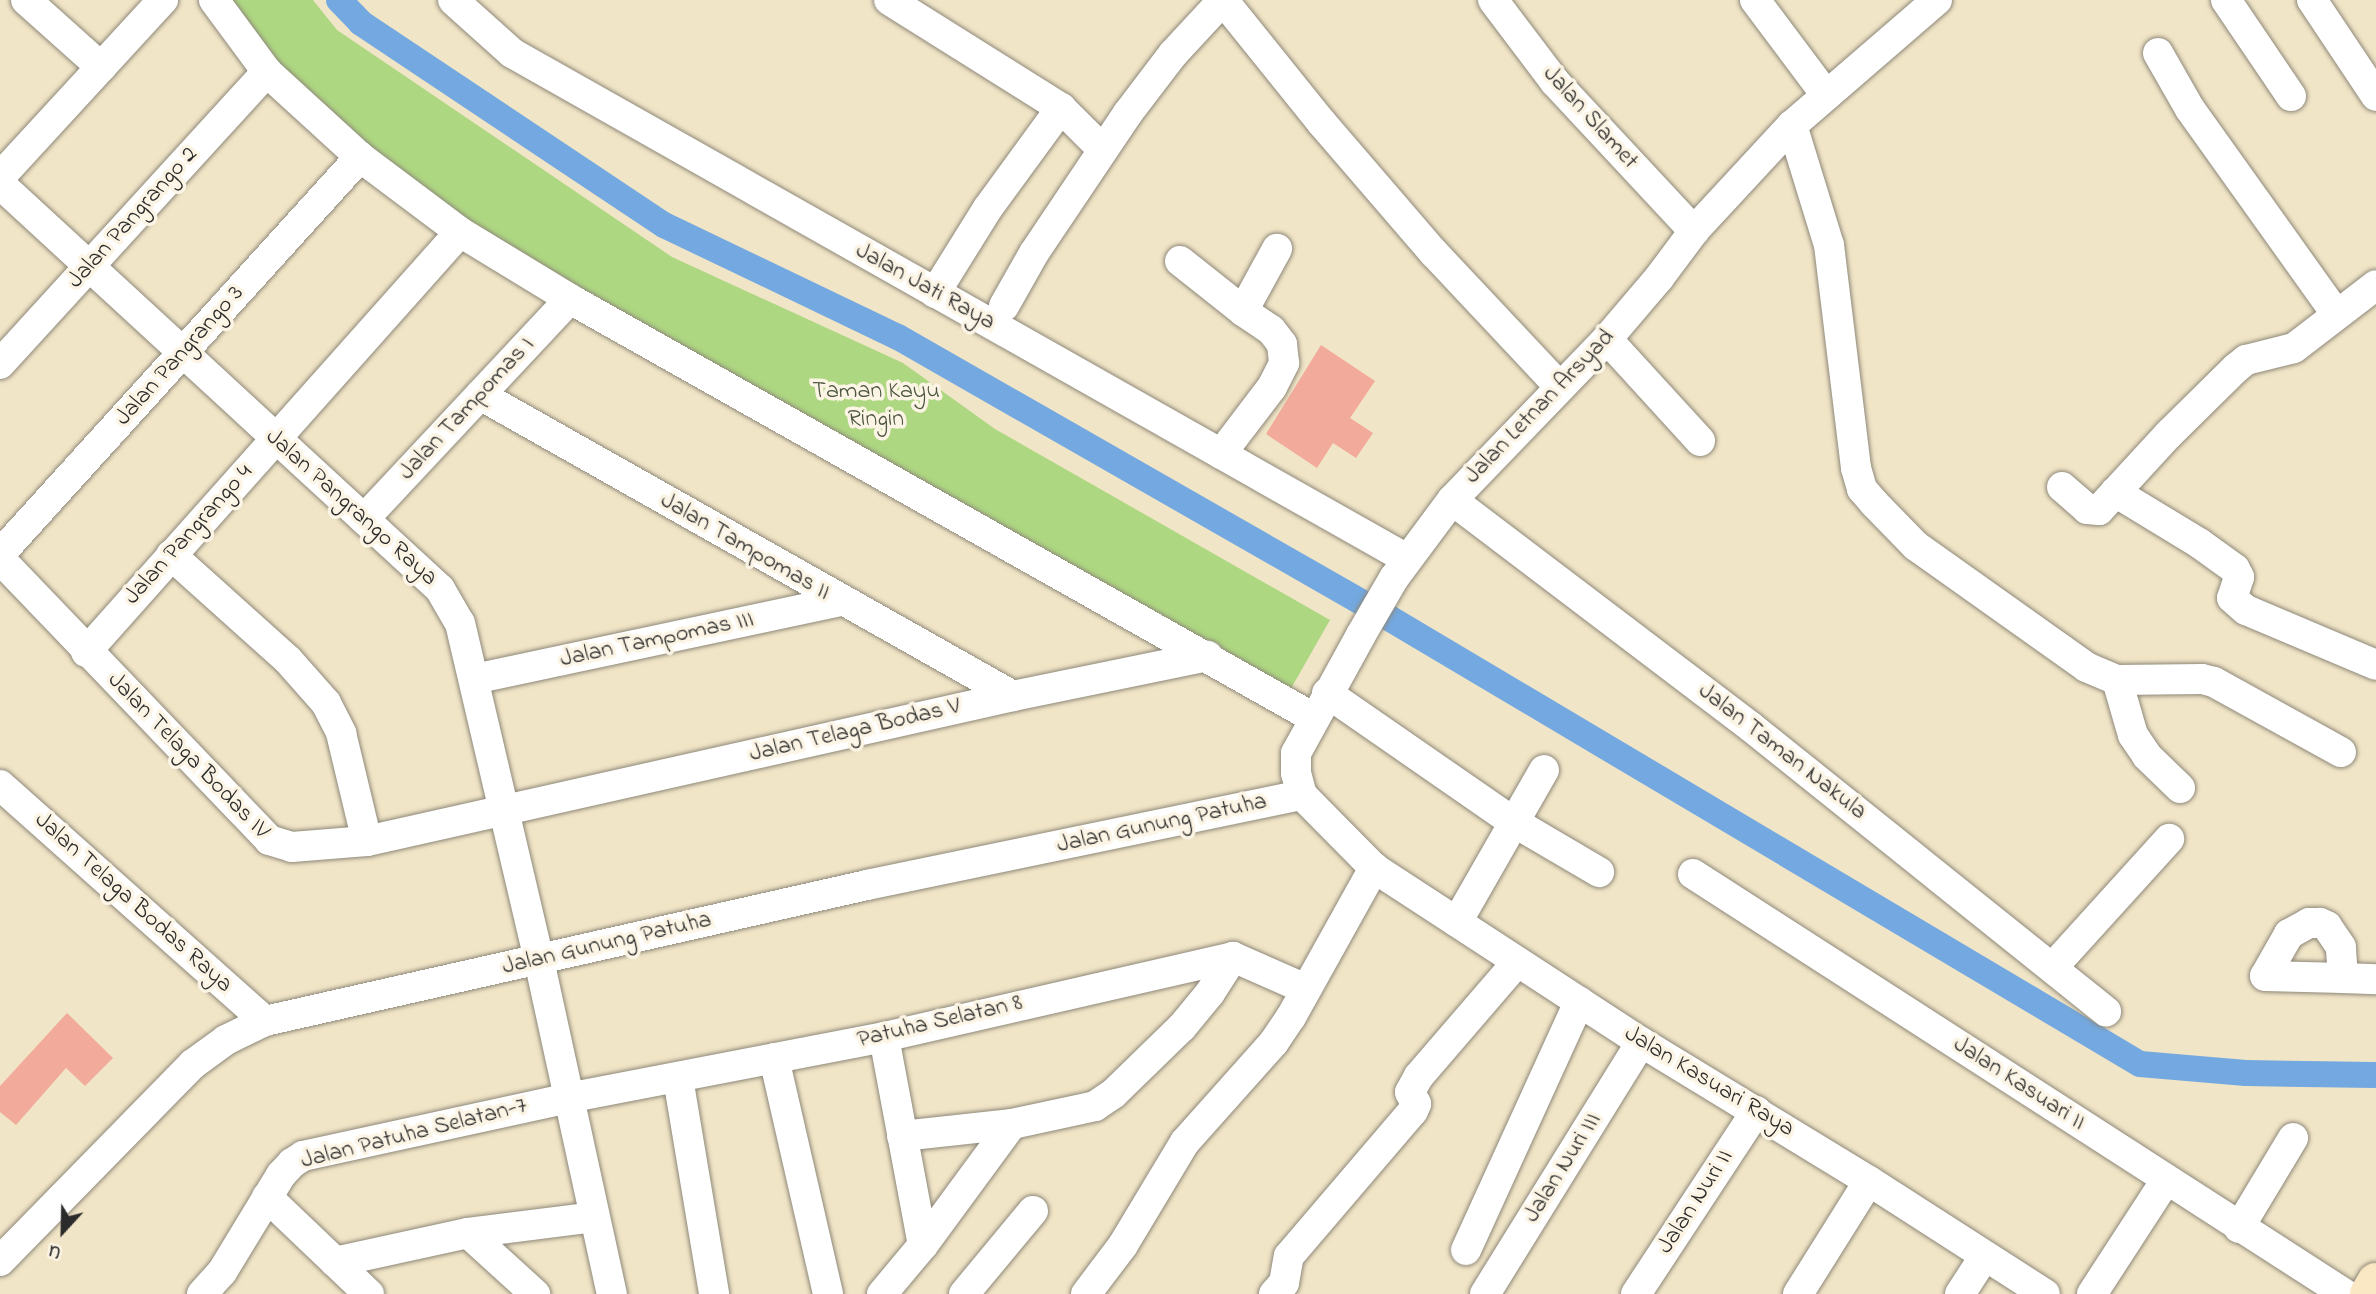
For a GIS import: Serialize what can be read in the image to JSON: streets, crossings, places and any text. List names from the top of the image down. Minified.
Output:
{"streets":{"street":["Jalan Slamet","Jalan Pangrango 2","Jalan Jati Raya","Jalan Pangrango 3","Jalan Letnan Arsyad","Jalan Tampomas I","Jalan Pangrango Raya","Jalan Pangrango 4","Jalan Tampomas II","Jalan Tampomas III","Jalan Telaga Bodas V","Jalan Taman Nakula","Jalan Telaga Bodas IV","Jalan Gunung Patuha","Jalan Telaga Bodas Raya","Patuha Selatan 8","Jalan Kasuari Raya","Jalan Kasuari II","Jalan Patuha Selatan-7","Jalan Nuri III","Jalan Nuri II"]},"crossings":[["Jalan Slamet","Jalan Letnan Arsyad"],["Jalan Pangrango 2","Jalan Pangrango Raya"],["Jalan Jati Raya","Jalan Letnan Arsyad"],["Jalan Pangrango 3","Jalan Pangrango Raya"],["Jalan Pangrango 3","Jalan Telaga Bodas IV"],["Jalan Letnan Arsyad","Jalan Taman Nakula"],["Jalan Letnan Arsyad","Jalan Gunung Patuha"],["Jalan Tampomas I","Jalan Pangrango Raya"],["Jalan Tampomas I","Jalan Tampomas II"],["Jalan Pangrango Raya","Jalan Pangrango 4"],["Jalan Pangrango Raya","Jalan Tampomas III"],["Jalan Pangrango Raya","Jalan Telaga Bodas V"],["Jalan Pangrango Raya","Jalan Telaga Bodas IV"],["Jalan Pangrango Raya","Jalan Gunung Patuha"],["Jalan Pangrango Raya","Patuha Selatan 8"],["Jalan Pangrango Raya","Jalan Patuha Selatan-7"],["Jalan Pangrango 4","Jalan Telaga Bodas IV"],["Jalan Tampomas II","Jalan Tampomas III"],["Jalan Tampomas II","Jalan Telaga Bodas V"],["Jalan Telaga Bodas V","Jalan Telaga Bodas IV"],["Jalan Gunung Patuha","Jalan Telaga Bodas Raya"],["Patuha Selatan 8","Jalan Patuha Selatan-7"],["Jalan Kasuari Raya","Jalan Nuri III"],["Jalan Kasuari Raya","Jalan Nuri II"]],"parks":["Taman Kayu Ringin"],"north":"bottom"}
